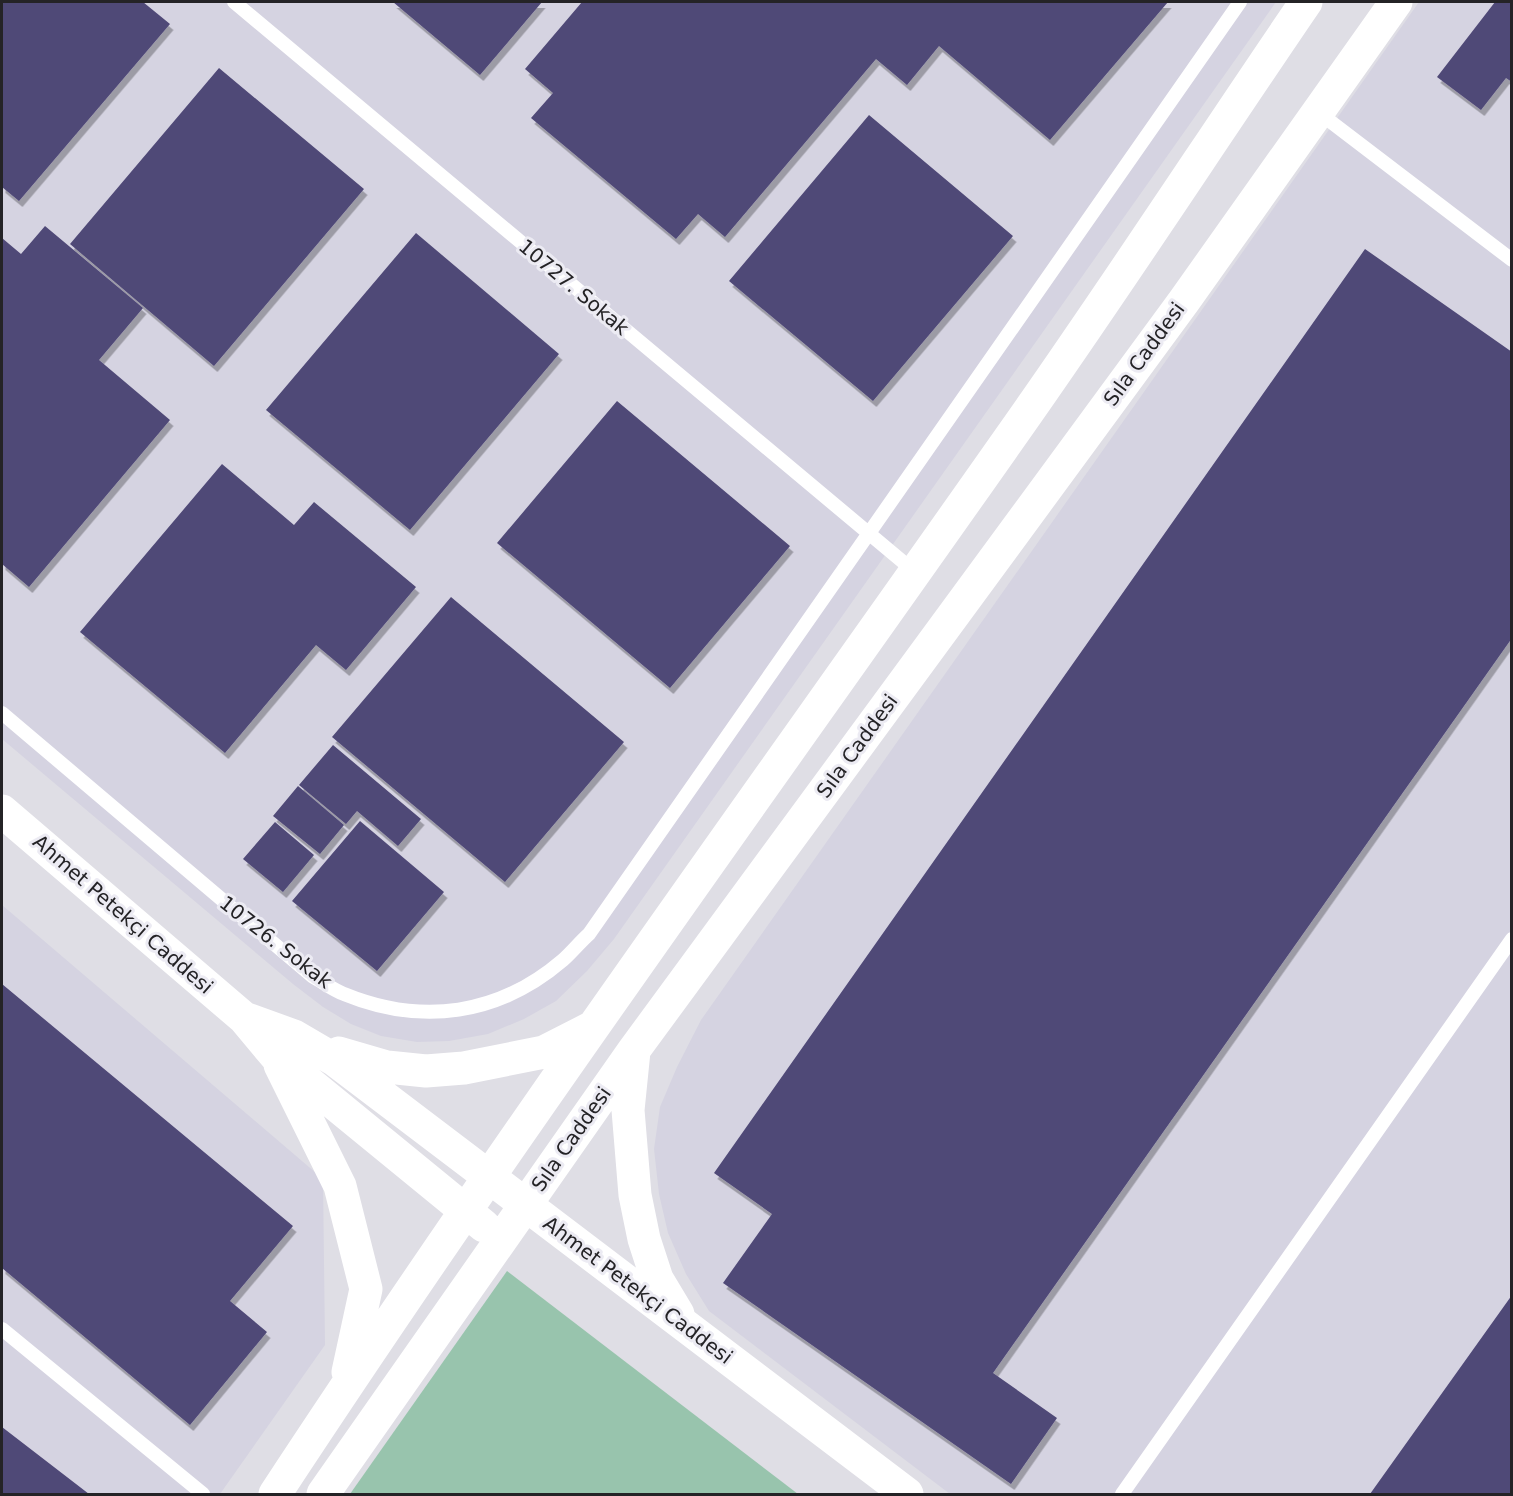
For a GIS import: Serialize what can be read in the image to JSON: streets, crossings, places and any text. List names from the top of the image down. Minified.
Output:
{"streets":{"street":["Sıla Caddesi","Ahmet Petekçi Caddesi"],"lane":["10727. Sokak","10726. Sokak"]},"crossings":[["10727. Sokak","10726. Sokak"],["Sıla Caddesi","Ahmet Petekçi Caddesi"]]}
